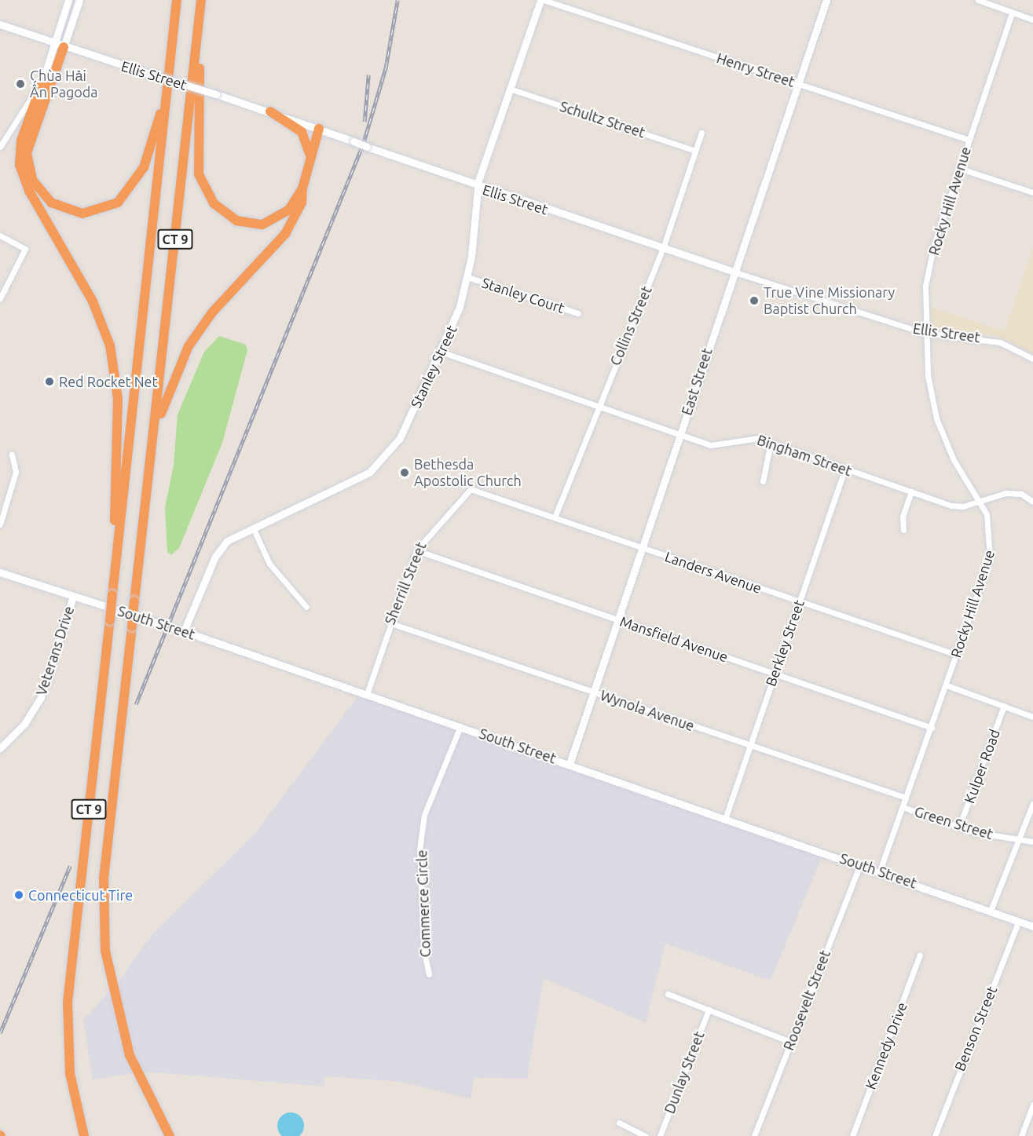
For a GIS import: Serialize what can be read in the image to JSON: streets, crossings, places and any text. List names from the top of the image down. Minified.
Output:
{"streets":{"highway":["CT 9"],"main road":["Ellis Street","Stanley Street","East Street","South Street","Veterans Drive"],"street":["Henry Street","Schultz Street","Rocky Hill Avenue","Stanley Court","Collins Street","Bingham Street","Landers Avenue","Sherrill Street","Mansfield Avenue","Berkley Street","Wynola Avenue","Kulper Road","Green Street","Commerce Circle","Roosevelt Street","Benson Street","Kennedy Drive","Dunlay Street"]},"crossings":[["Henry Street","Rocky Hill Avenue"],["Henry Street","Stanley Street"],["Henry Street","East Street"],["Ellis Street","Rocky Hill Avenue"],["Ellis Street","Collins Street"],["Ellis Street","Stanley Street"],["Ellis Street","East Street"],["Schultz Street","Collins Street"],["Schultz Street","Stanley Street"],["Rocky Hill Avenue","Bingham Street"],["Rocky Hill Avenue","Landers Avenue"],["Rocky Hill Avenue","South Street"],["Rocky Hill Avenue","Mansfield Avenue"],["Rocky Hill Avenue","Wynola Avenue"],["Rocky Hill Avenue","Green Street"],["Stanley Court","Stanley Street"],["Collins Street","Bingham Street"],["Collins Street","Landers Avenue"],["Stanley Street","Bingham Street"],["Stanley Street","South Street"],["East Street","Bingham Street"],["East Street","Landers Avenue"],["East Street","South Street"],["East Street","Mansfield Avenue"],["East Street","Wynola Avenue"],["Bingham Street","Berkley Street"],["Landers Avenue","Sherrill Street"],["Landers Avenue","Berkley Street"],["Sherrill Street","South Street"],["Sherrill Street","Mansfield Avenue"],["Sherrill Street","Wynola Avenue"],["South Street","Berkley Street"],["South Street","Veterans Drive"],["South Street","Commerce Circle"],["South Street","Roosevelt Street"],["South Street","Benson Street"],["Mansfield Avenue","Berkley Street"],["Berkley Street","Wynola Avenue"],["Kulper Road","Green Street"]],"places":["Chùa Hải Ấn Pagoda","True Vine Missionary Baptist Church","Red Rocket Net","Bethesda Apostolic Church","Connecticut Tire"]}
